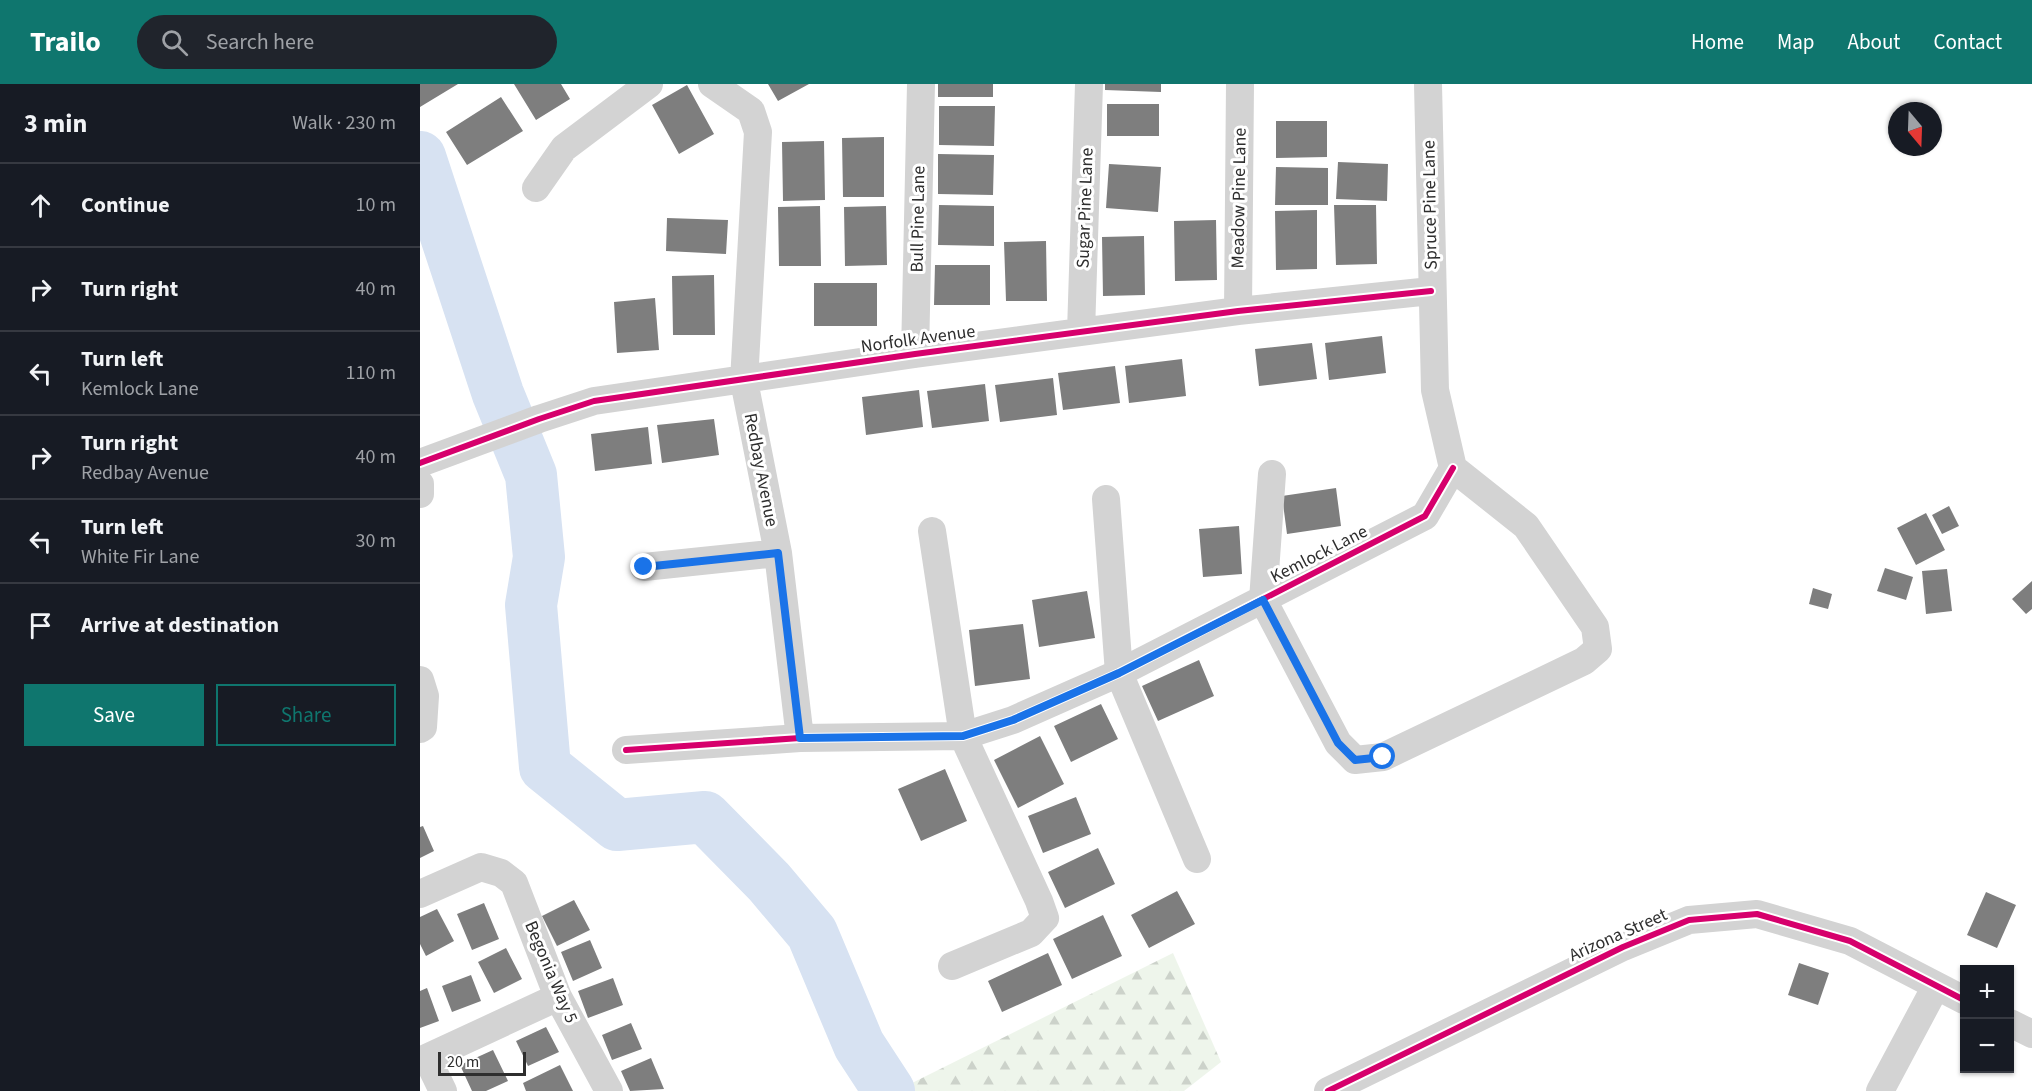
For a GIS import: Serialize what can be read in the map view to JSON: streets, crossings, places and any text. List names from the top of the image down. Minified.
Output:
{"streets":{"street":["Meadow Pine Lane","Spruce Pine Lane","Sugar Pine Lane","Bull Pine Lane","Norfolk Avenue","Redbay Avenue","Kemlock Lane","Arizona Street","Begonia Way 5"]},"crossings":[["Meadow Pine Lane","Norfolk Avenue"],["Spruce Pine Lane","Norfolk Avenue"],["Spruce Pine Lane","Kemlock Lane"],["Sugar Pine Lane","Norfolk Avenue"],["Bull Pine Lane","Norfolk Avenue"],["Norfolk Avenue","Redbay Avenue"],["Redbay Avenue","Kemlock Lane"]],"scale_bar":"20 m","north":"bottom","page":{"header":"Trailo","search":"Search here","nav":["Home","Map","About","Contact"],"heading":["3 min","Walk · 230 m"],"list":[["Continue","10 m"],["Turn right","40 m"],["Turn left","Kemlock Lane","110 m"],["Turn right","Redbay Avenue","40 m"],["Turn left","White Fir Lane","30 m"],"Arrive at destination"],"buttons":["Save","Share"],"map_buttons":["+","−"],"scale":"20 m"}}
